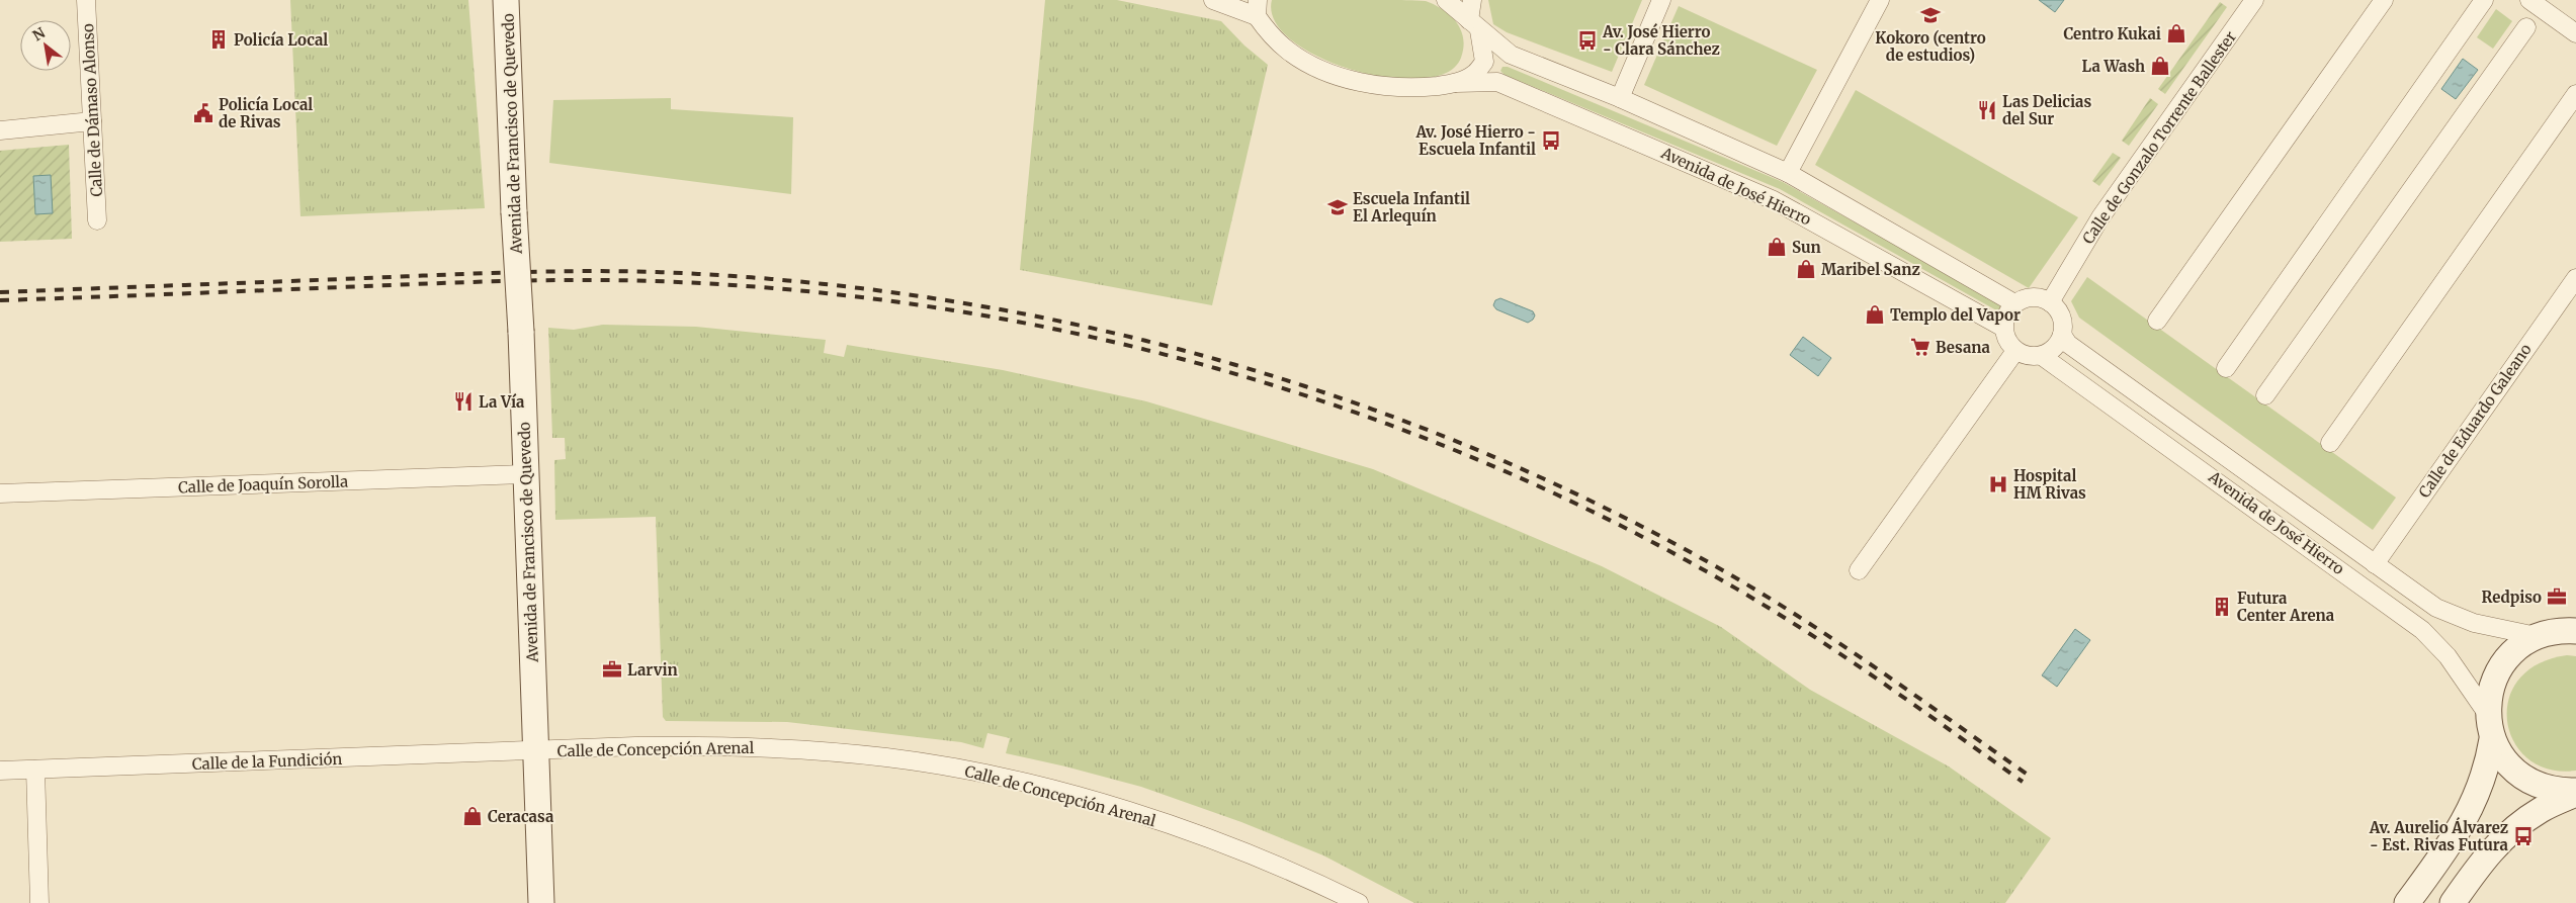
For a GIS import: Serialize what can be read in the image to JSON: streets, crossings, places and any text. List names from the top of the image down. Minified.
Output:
{"streets":{"street":["Calle de Dámaso Alonso","Avenida de Francisco de Quevedo","Calle de Gonzalo Torrente Ballester","Avenida de José Hierro","Calle de Eduardo Galeano","Calle de Joaquín Sorolla","Calle de Concepción Arenal","Calle de la Fundición"]},"crossings":[["Avenida de Francisco de Quevedo","Calle de Joaquín Sorolla"],["Avenida de Francisco de Quevedo","Calle de Concepción Arenal"],["Avenida de Francisco de Quevedo","Calle de la Fundición"],["Calle de Gonzalo Torrente Ballester","Avenida de José Hierro"],["Avenida de José Hierro","Calle de Eduardo Galeano"],["Calle de Concepción Arenal","Calle de la Fundición"]],"places":{"school or university":["Kokoro (centro de estudios)","Escuela Infantil El Arlequín"],"shop":["Centro Kukai","La Wash","Sun","Maribel Sanz","Templo del Vapor","Ceracasa"],"building":["Policía Local","Futura Center Arena"],"bus stop":["Av. José Hierro - Clara Sánchez","Av. José Hierro - Escuela Infantil","Av. Aurelio Álvarez - Est. Rivas Futura"],"restaurant":["Las Delicias del Sur","La Vía"],"public building":["Policía Local de Rivas"],"supermarket":["Besana"],"hospital":["Hospital HM Rivas"],"office":["Redpiso","Larvin"]},"north":"top left"}
